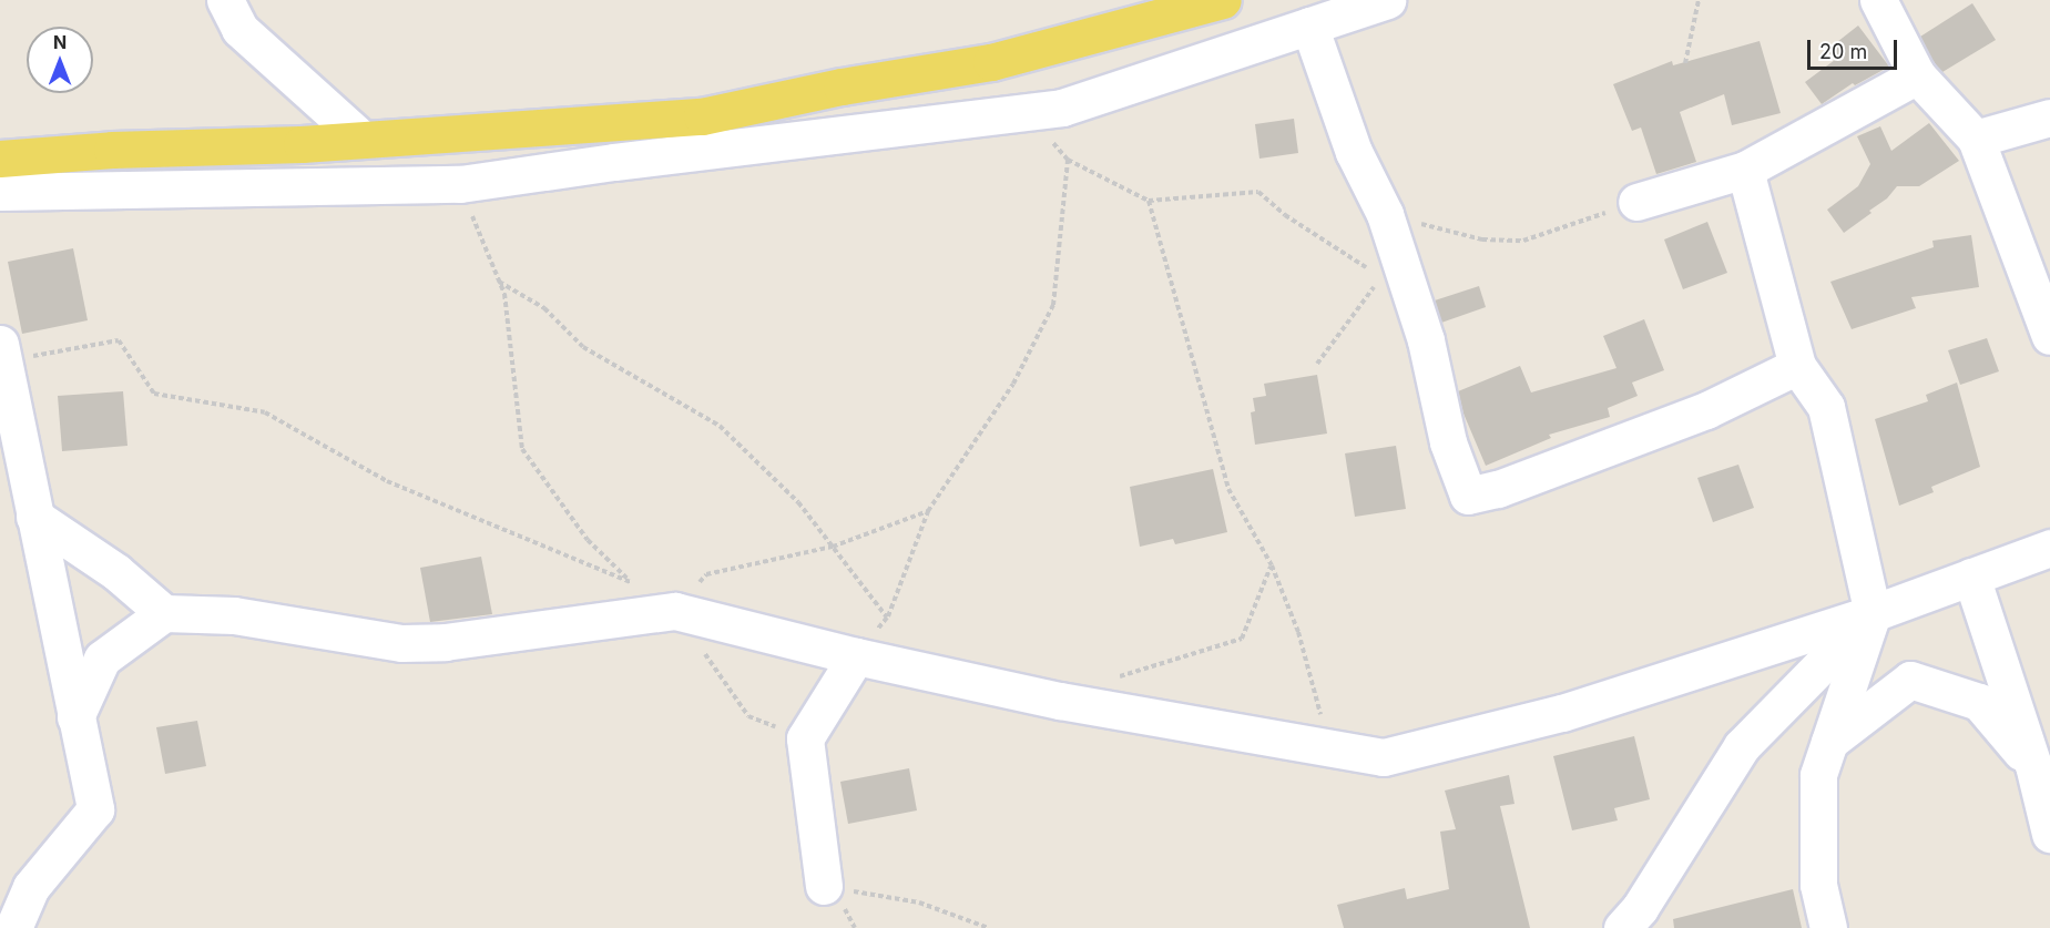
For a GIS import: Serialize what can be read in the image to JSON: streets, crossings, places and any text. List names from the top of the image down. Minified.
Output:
{"scale_bar":"20 m","north":"top"}
